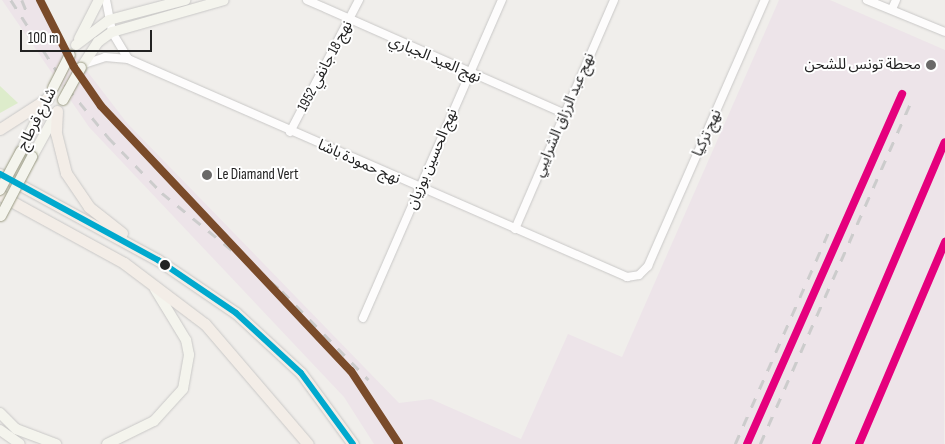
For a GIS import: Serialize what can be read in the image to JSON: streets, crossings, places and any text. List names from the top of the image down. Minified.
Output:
{"streets":{"main road":["شارع قرطاج"],"street":["نهج العيد الجباري","نهج 18 جانفي 1952","نهج عبد الرزاق الشرايبي","نهج تركيا","نهج الحسين بوزيان","نهج حمودة باشا"]},"crossings":[["نهج العيد الجباري","نهج 18 جانفي 1952"],["نهج العيد الجباري","نهج عبد الرزاق الشرايبي"],["نهج العيد الجباري","نهج الحسين بوزيان"],["نهج 18 جانفي 1952","نهج حمودة باشا"],["نهج عبد الرزاق الشرايبي","نهج حمودة باشا"],["نهج تركيا","نهج حمودة باشا"],["نهج الحسين بوزيان","نهج حمودة باشا"]],"places":["محطة تونس للشحن","Le Diamand Vert"],"scale_bar":"100 m"}
